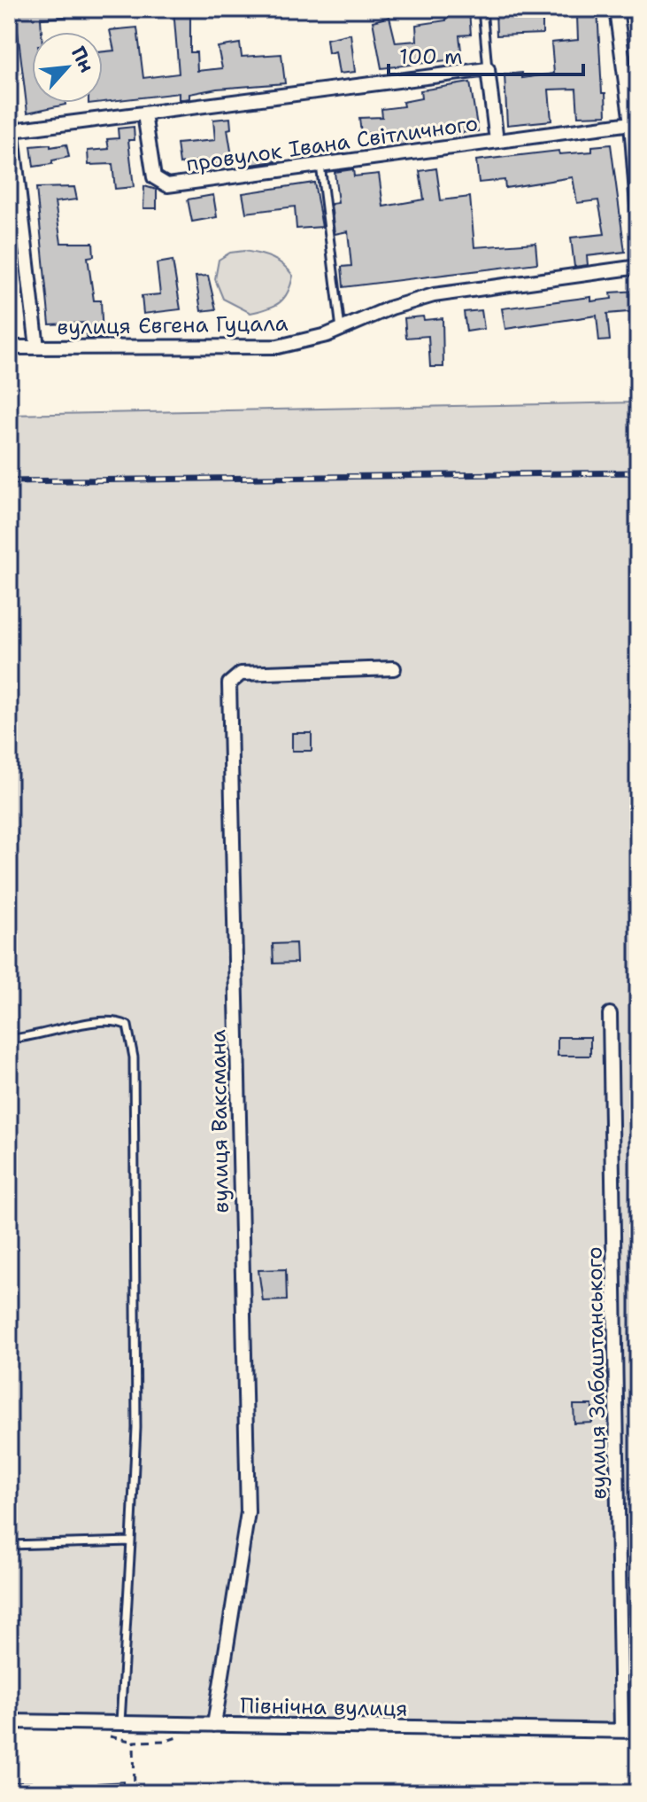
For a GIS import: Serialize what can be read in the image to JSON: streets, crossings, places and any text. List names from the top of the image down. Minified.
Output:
{"streets":{"street":["провулок Івана Світличного","вулиця Євгена Гуцала","вулиця Ваксмана","вулиця Забаштанського","Північна вулиця"]},"crossings":[["вулиця Ваксмана","Північна вулиця"],["вулиця Забаштанського","Північна вулиця"]],"scale_bar":"100 m","north":"top right"}
